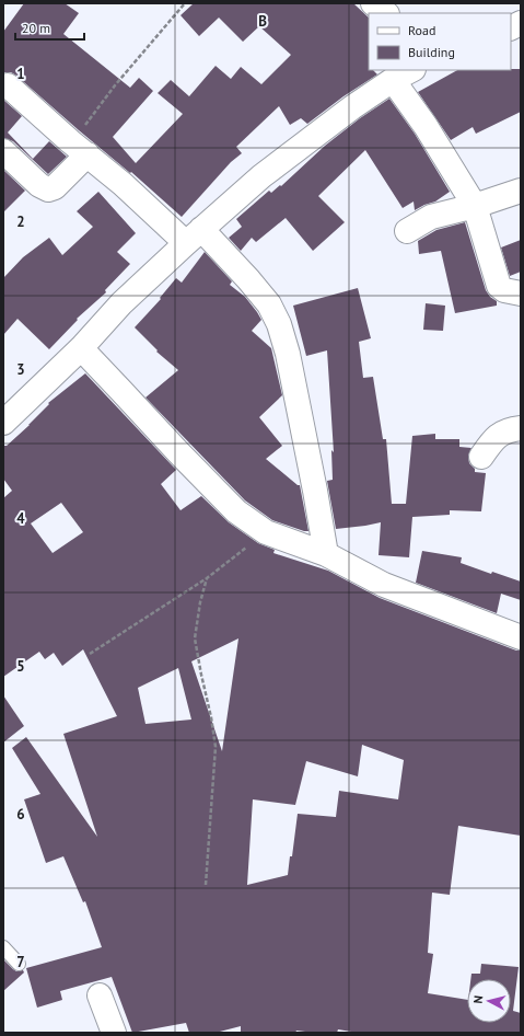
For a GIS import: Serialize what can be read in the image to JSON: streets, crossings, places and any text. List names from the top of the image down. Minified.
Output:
{"legend":["Road","Building"],"scale_bar":"20 m","north":"left","grid":{"columns":["B"],"rows":["1","2","3","4","5","6","7"]}}
